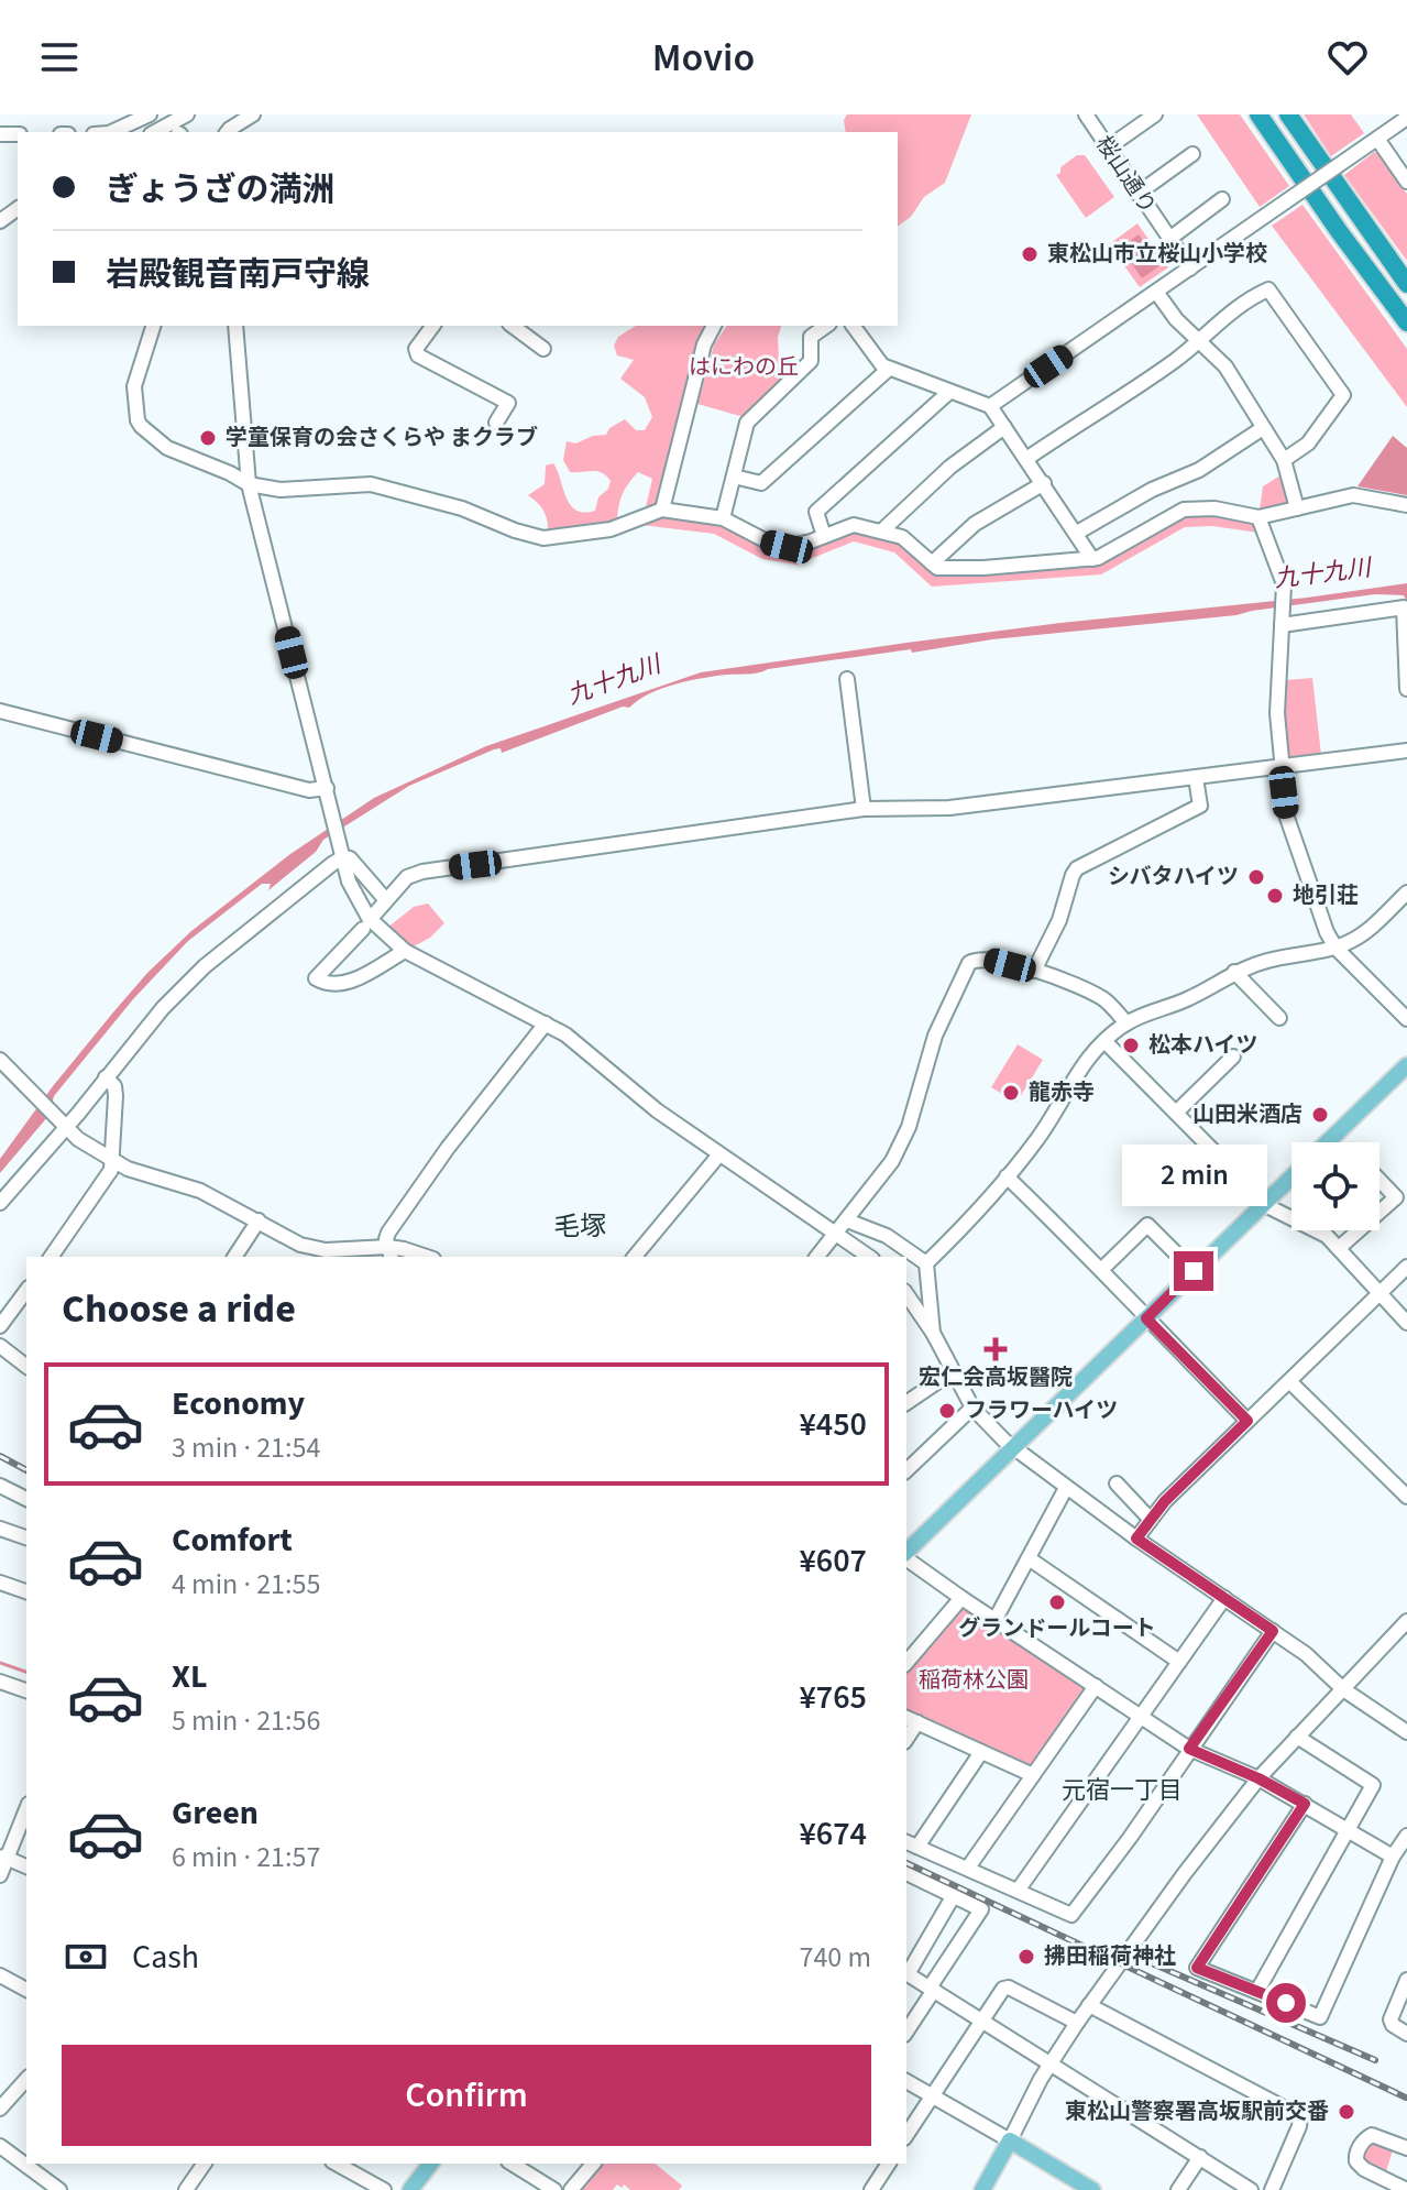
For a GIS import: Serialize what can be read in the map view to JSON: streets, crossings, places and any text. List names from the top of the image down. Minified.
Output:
{"streets":{"street":["桜山通り"]},"districts":["毛塚","元宿一丁目"],"water":["九十九川"],"parks":["はにわの丘","稲荷林公園"],"places":{"other":["東松山市立桜山小学校","学童保育の会さくらや まクラブ","シバタハイツ","地引荘","松本ハイツ","龍赤寺","山田米酒店","フラワーハイツ","グランドールコート","拂田稲荷神社","東松山警察署高坂駅前交番"],"health":["宏仁会高坂醫院"]},"page":{"header":"Movio","banner":["ぎょうざの満洲","岩殿観音南戸守線"],"bubble":"2 min","heading":"Choose a ride","list":[{"name":"Economy","note":"3 min · 21:54","value":"¥450"},{"name":"Comfort","note":"4 min · 21:55","value":"¥607"},{"name":"XL","note":"5 min · 21:56","value":"¥765"},{"name":"Green","note":"6 min · 21:57","value":"¥674"}],"pay":["Cash","740 m"],"buttons":"Confirm"}}
